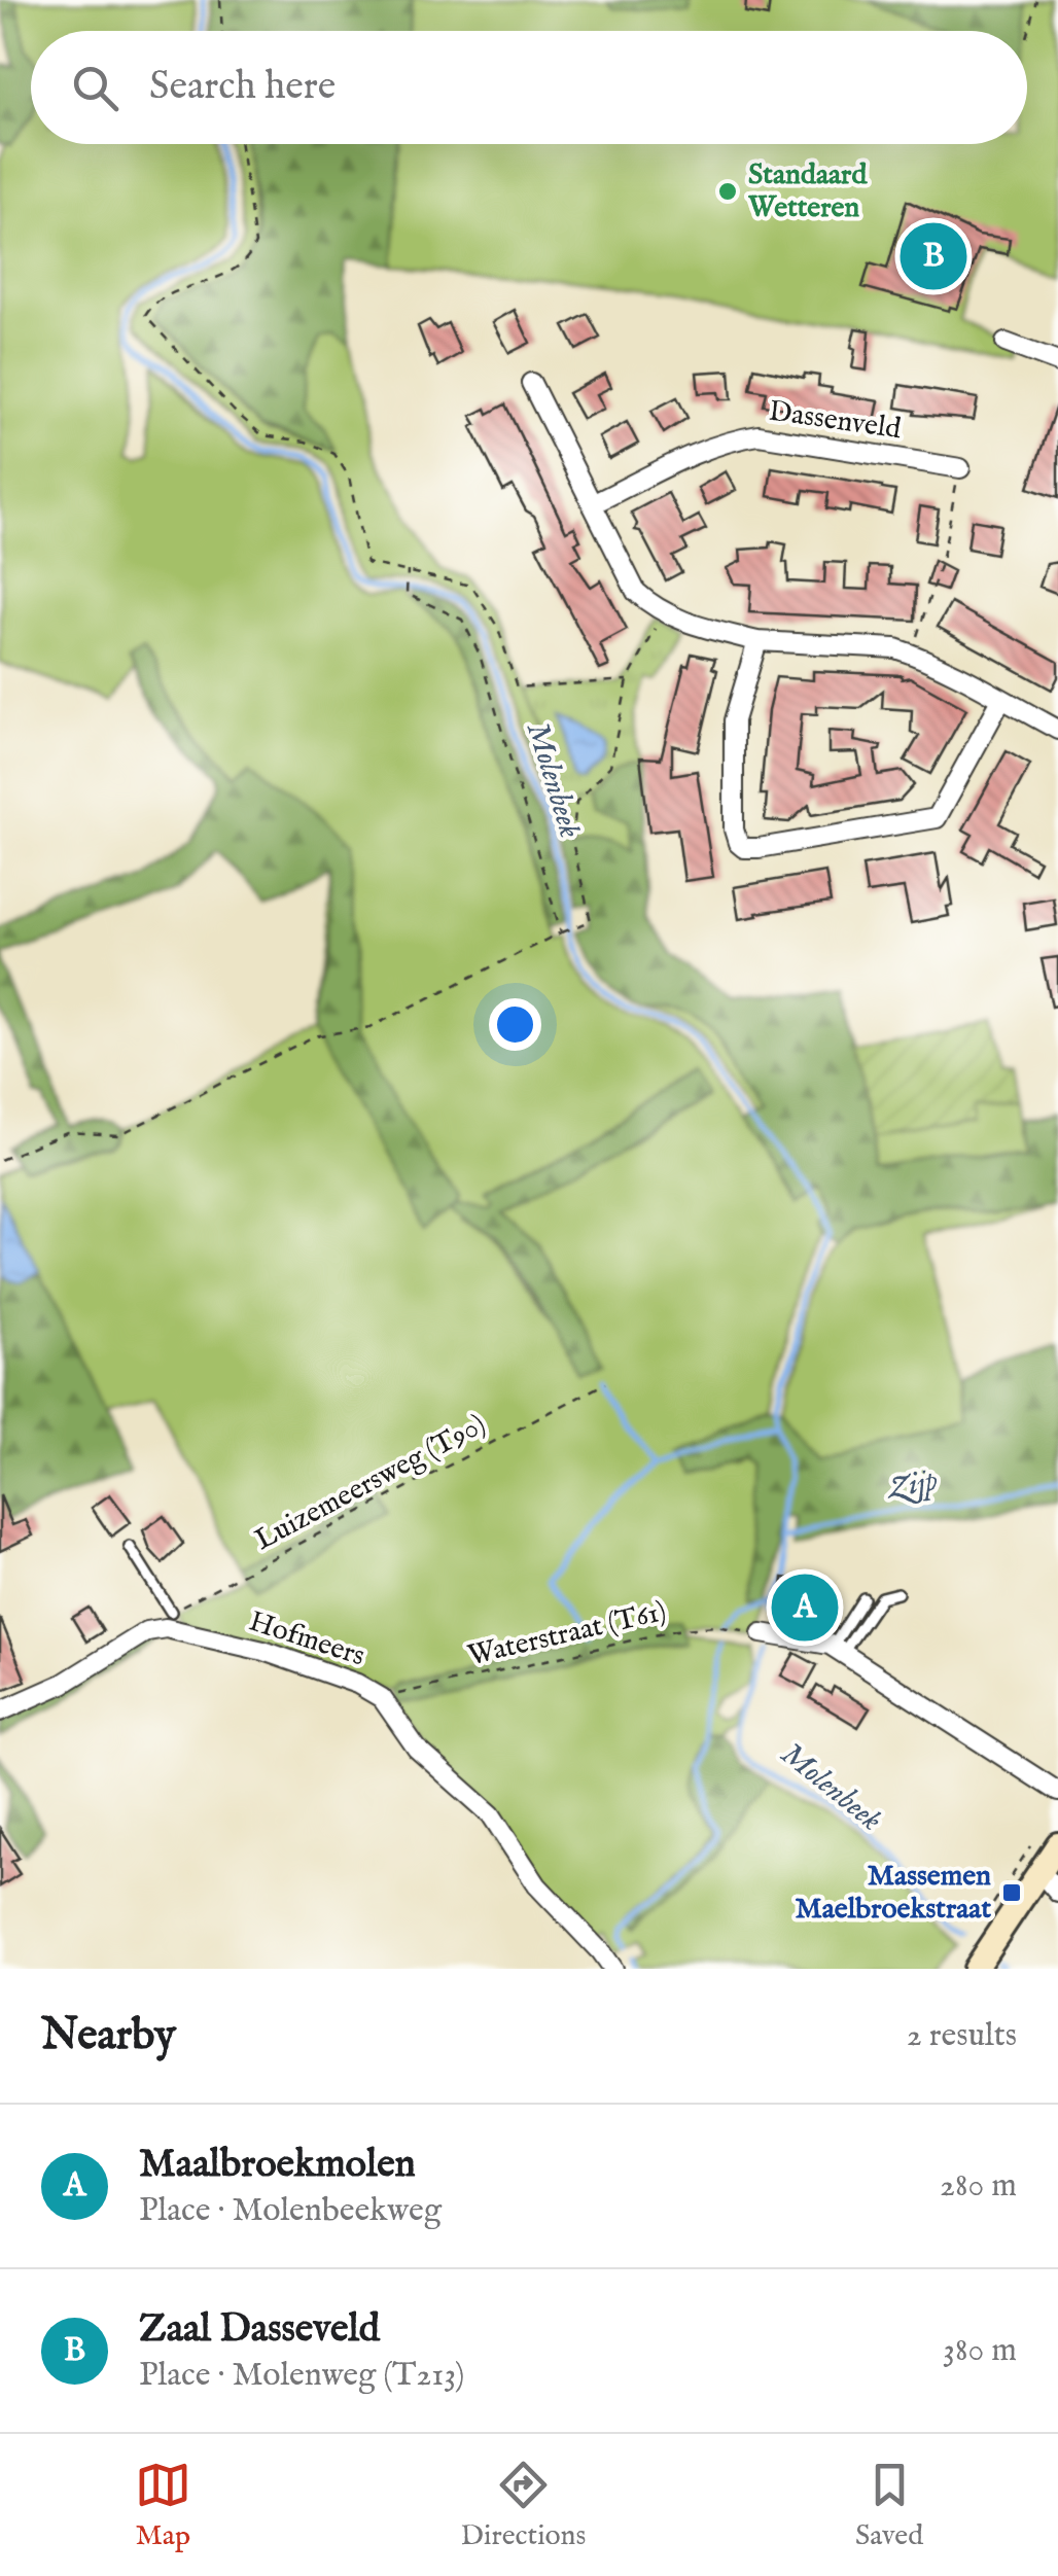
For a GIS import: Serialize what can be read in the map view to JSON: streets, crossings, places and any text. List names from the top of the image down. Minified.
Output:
{"streets":{"street":["Dassenveld","Hofmeers"],"path":["Luizemeersweg (T90)","Waterstraat (T61)"]},"crossings":[["Waterstraat (T61)","Hofmeers"]],"water":["Molenbeek","Zijp"],"places":{"other":["Standaard Wetteren"],"transit":["Massemen Maelbroekstraat"]},"page":{"search":"Search here","pins":["B","A"],"heading":["Nearby","2 results"],"list":[{"mark":"A","name":"Maalbroekmolen","note":"Place · Molenbeekweg","value":"280 m"},{"mark":"B","name":"Zaal Dasseveld","note":"Place · Molenweg (T213)","value":"380 m"}],"nav":["Map","Directions","Saved"]}}
